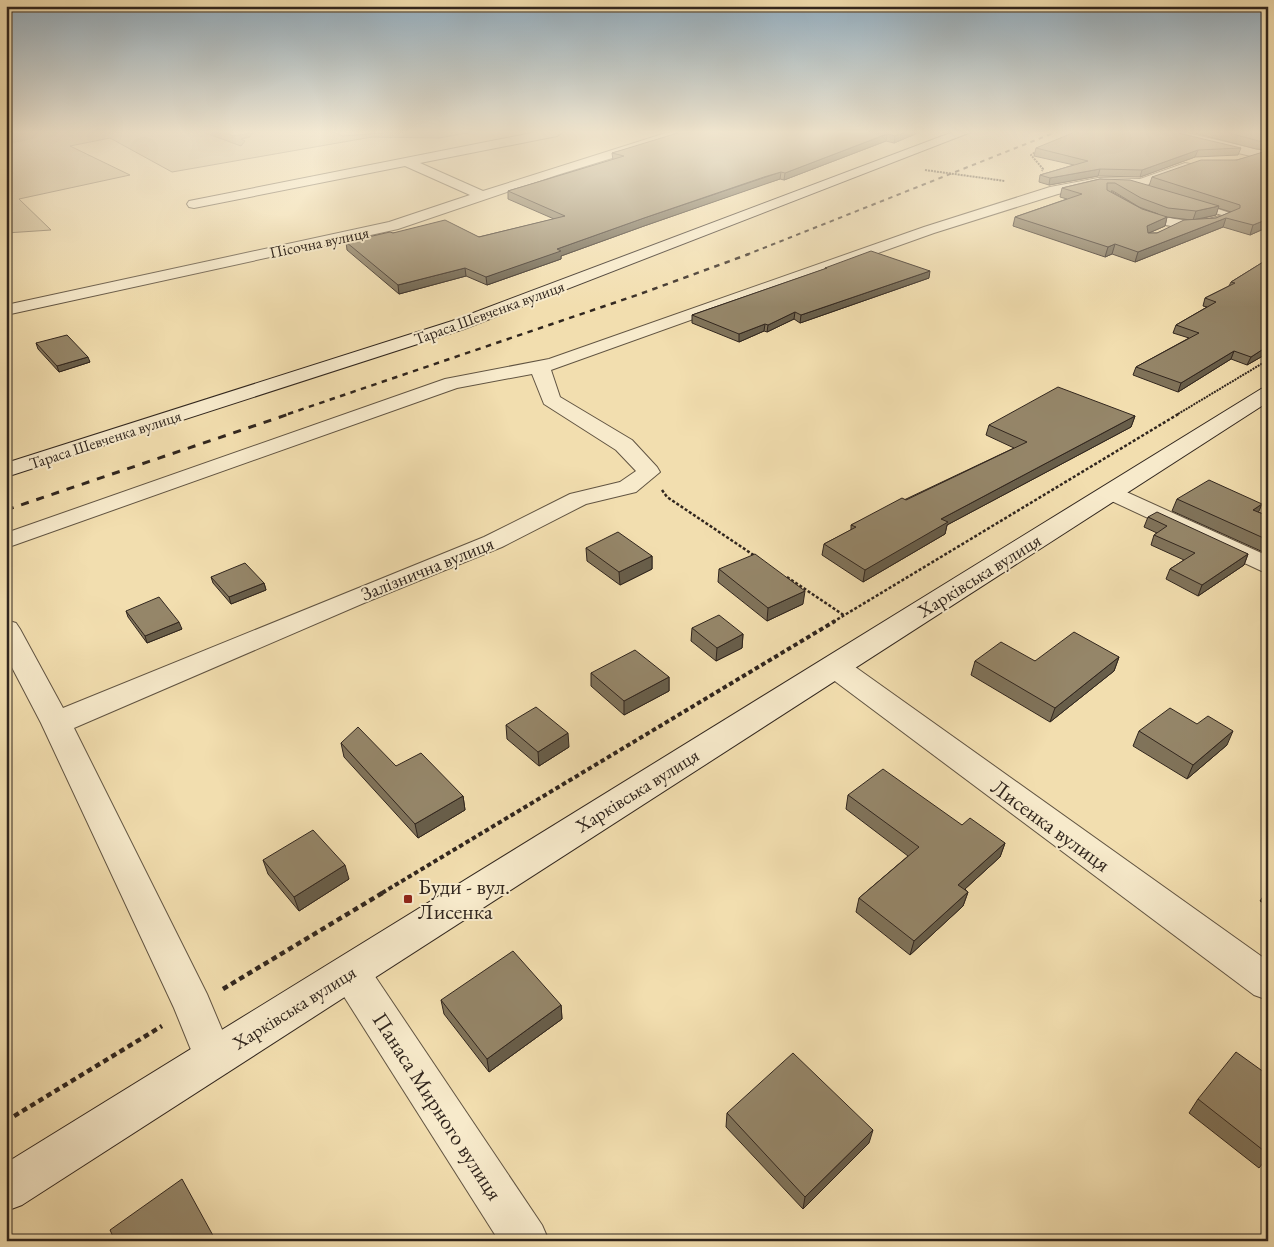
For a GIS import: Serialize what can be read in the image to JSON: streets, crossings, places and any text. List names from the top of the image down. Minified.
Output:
{"streets":{"street":["Пісочна вулиця","Тараса Шевченка вулиця","Залізнична вулиця","Харківська вулиця","Лисенка вулиця","Панаса Мирного вулиця"]},"crossings":[["Харківська вулиця","Лисенка вулиця"],["Харківська вулиця","Панаса Мирного вулиця"]],"places":{"transit":["Буди - вул. Лисенка"]}}
